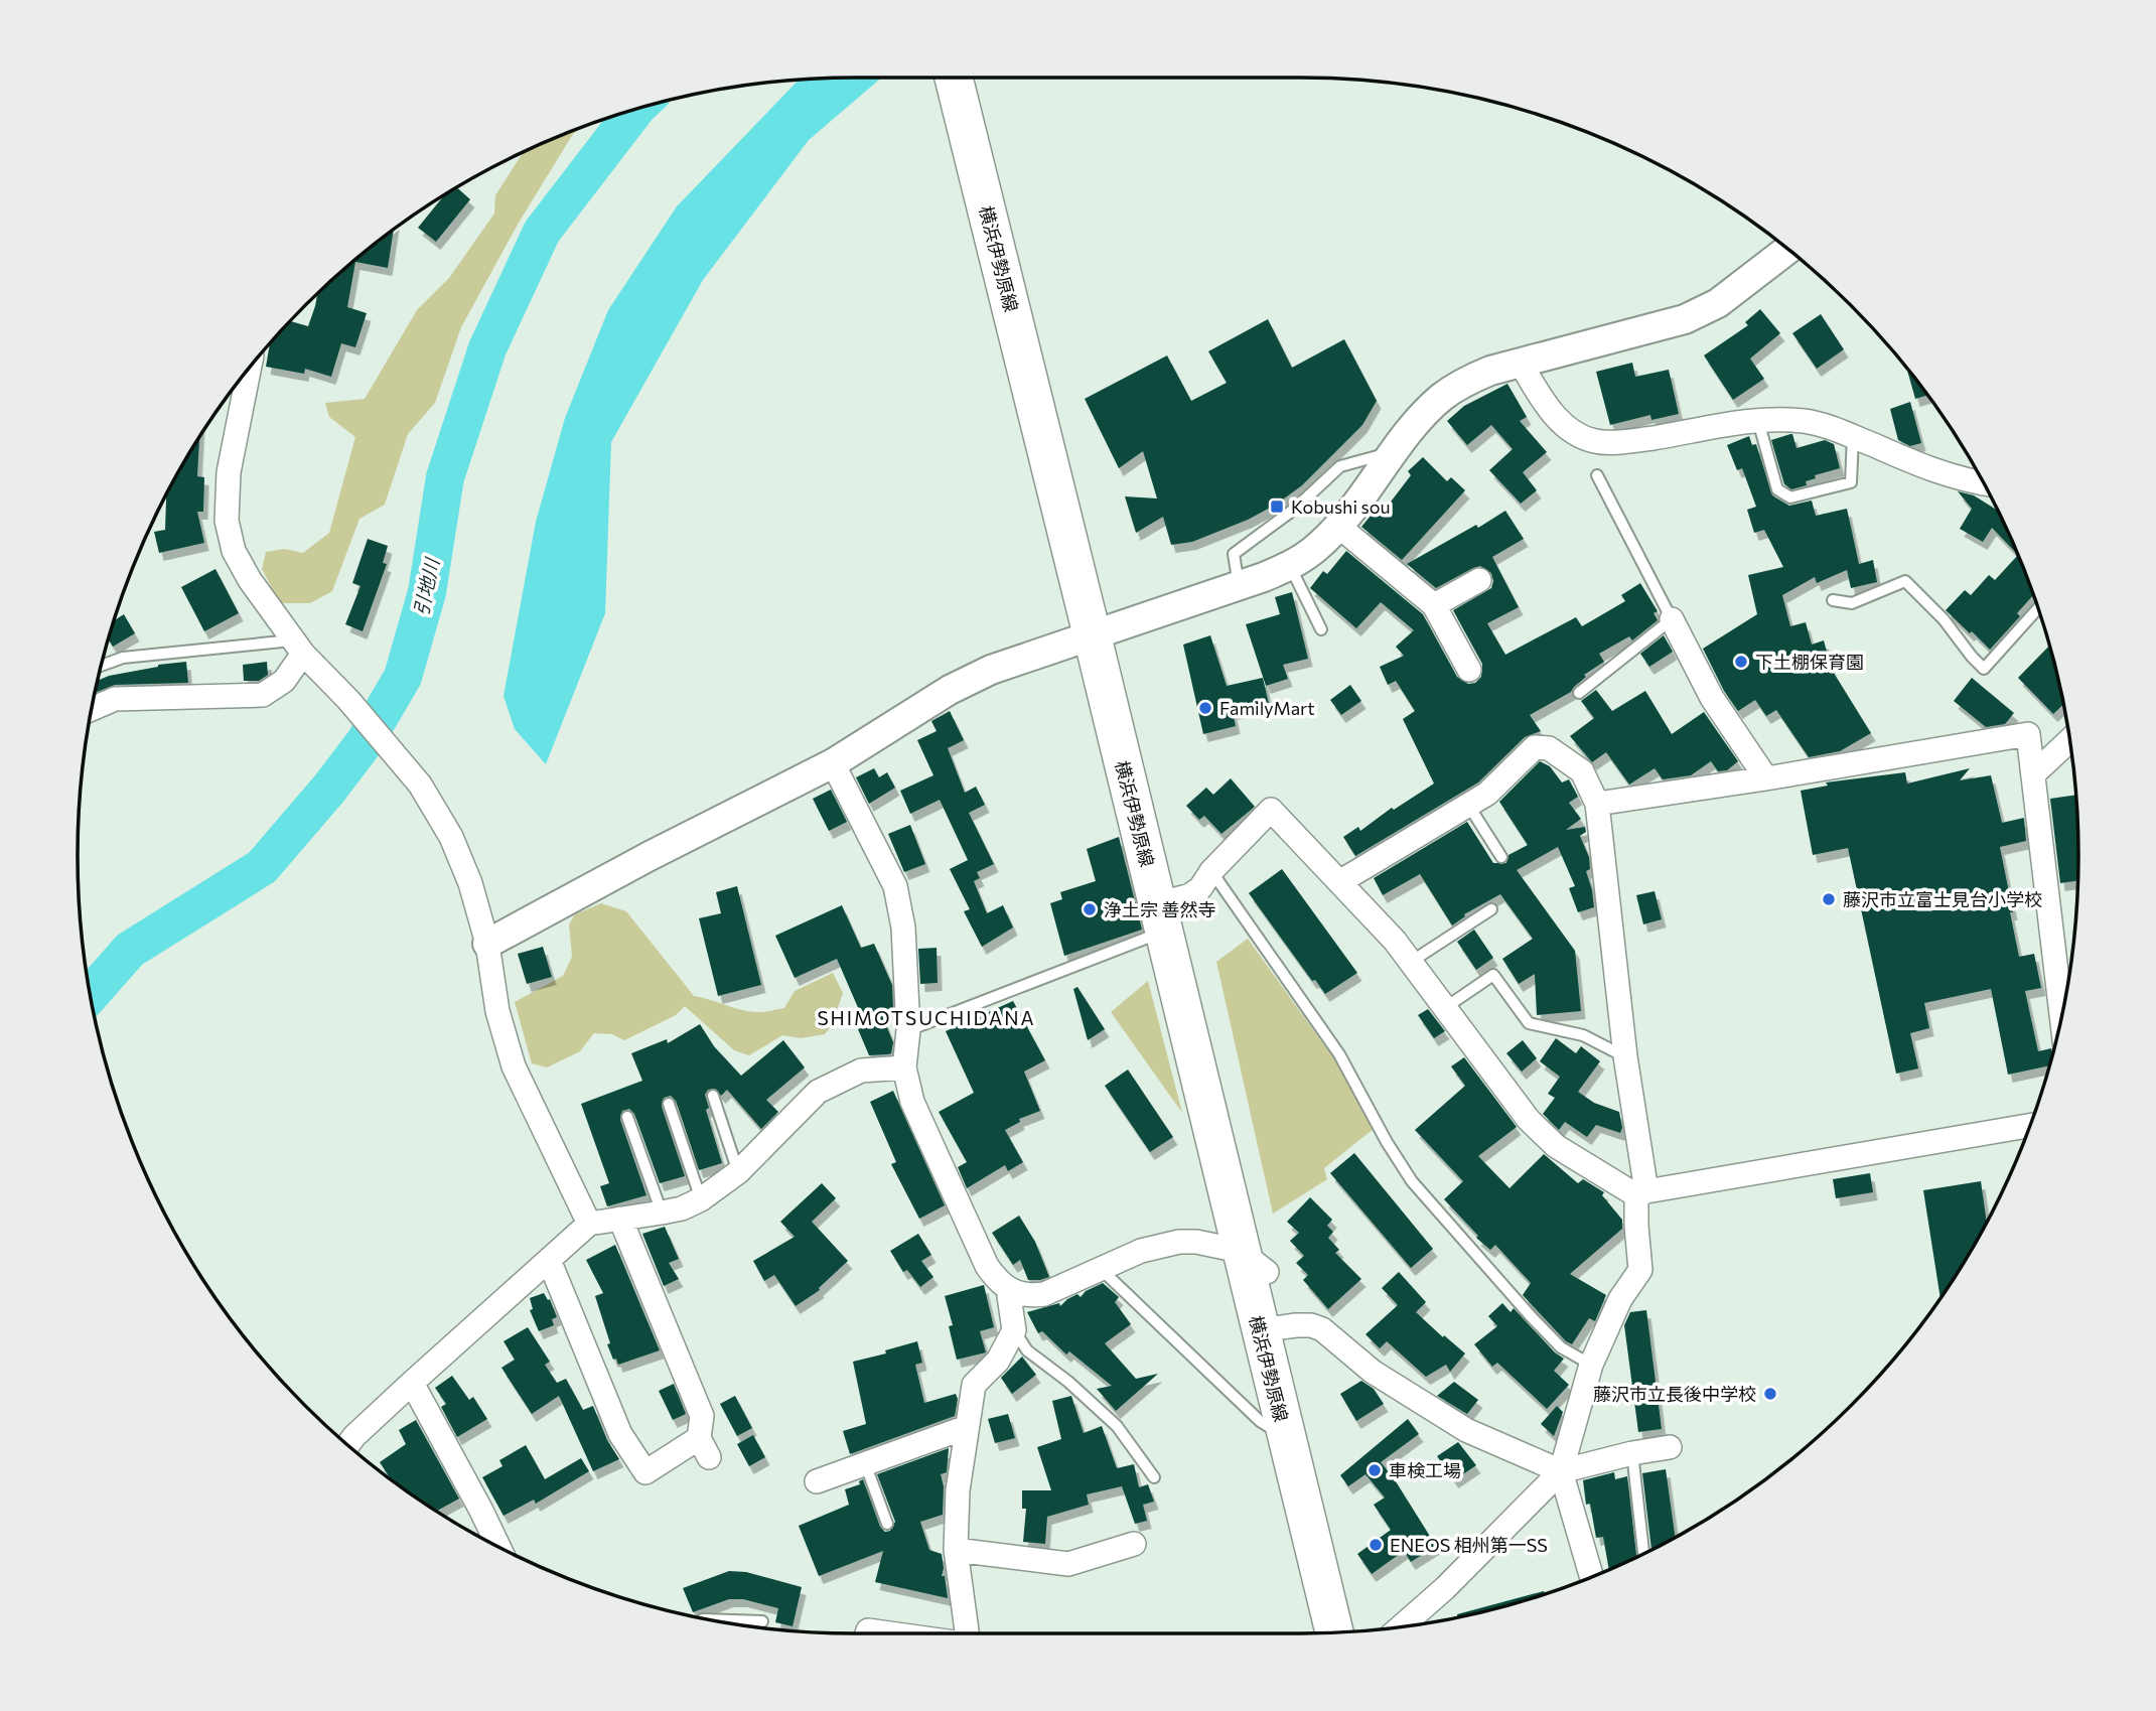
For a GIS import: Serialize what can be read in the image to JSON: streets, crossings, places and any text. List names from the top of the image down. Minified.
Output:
{"streets":{"main road":["横浜伊勢原線"]},"districts":["SHIMOTSUCHIDANA"],"water":["引地川"],"places":{"transit":["Kobushi sou"],"other":["下土棚保育園","FamilyMart","藤沢市立富士見台小学校","浄土宗 善然寺","藤沢市立長後中学校","車検工場","ENEOS 相州第一SS"]}}
